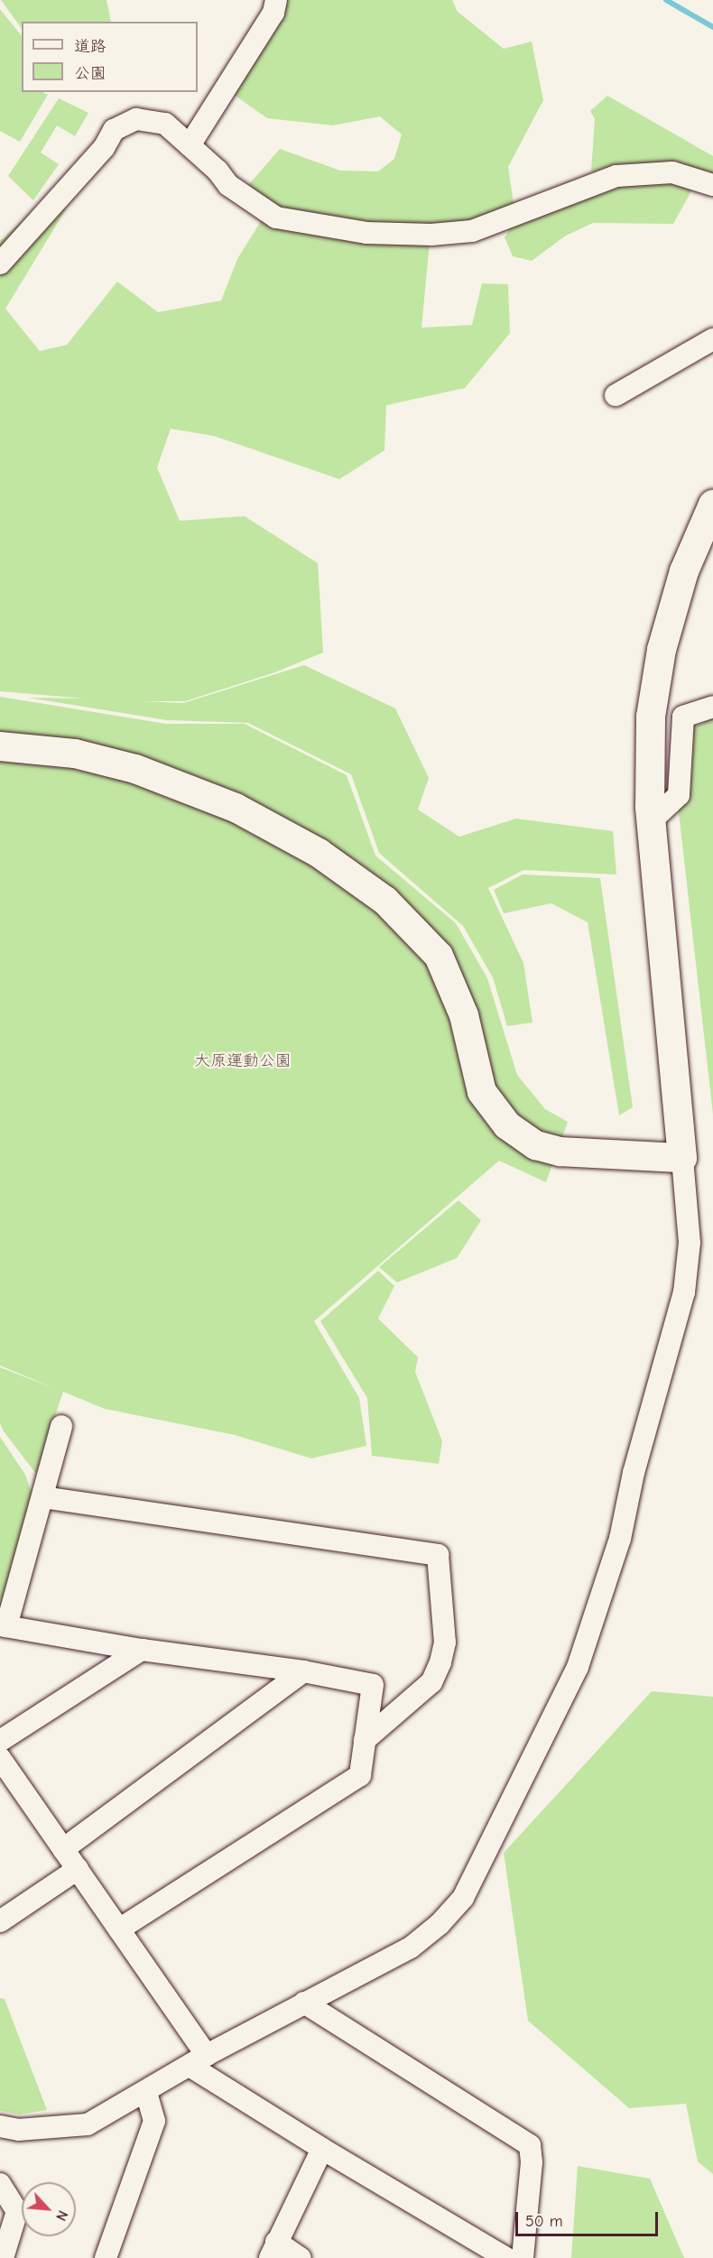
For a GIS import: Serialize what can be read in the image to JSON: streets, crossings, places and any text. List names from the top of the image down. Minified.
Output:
{"parks":["大原運動公園"],"legend":["道路","公園"],"scale_bar":"50 m","north":"bottom right"}
